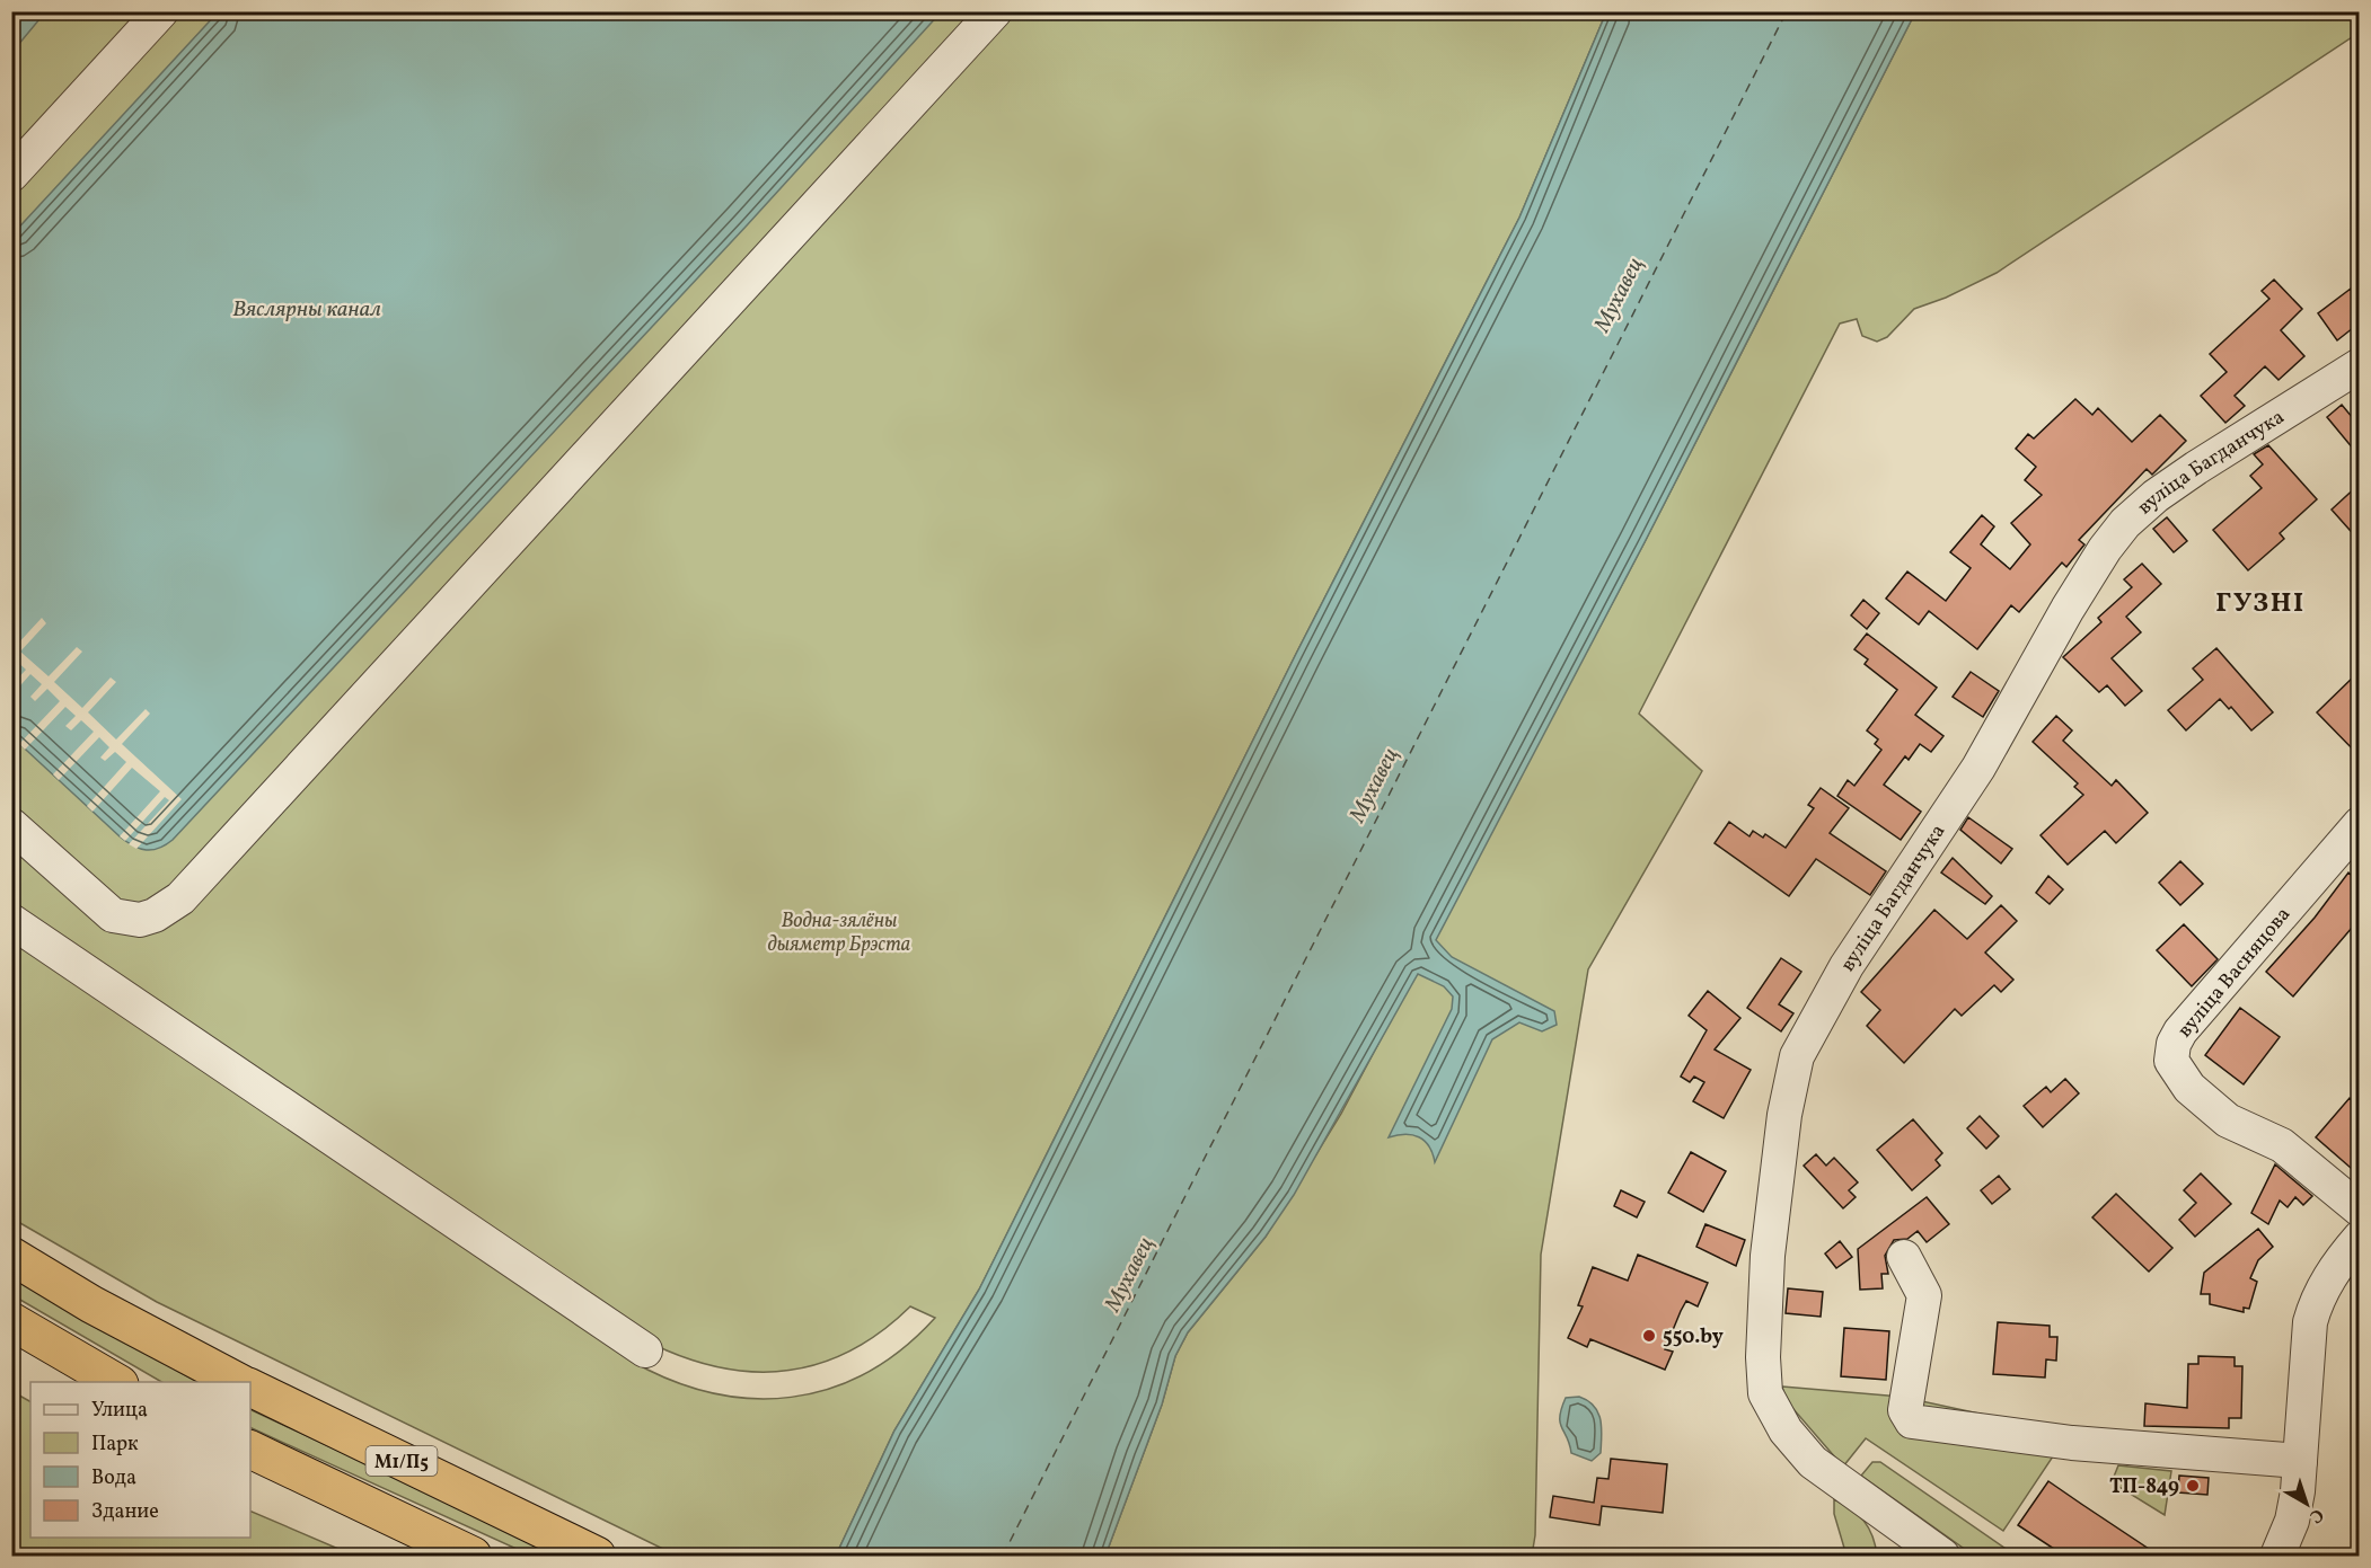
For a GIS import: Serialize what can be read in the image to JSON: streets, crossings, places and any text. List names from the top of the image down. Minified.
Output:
{"streets":{"highway":["М1/П5"],"street":["вуліца Багданчука","вуліца Васняцова"]},"districts":["ГУЗНІ"],"water":["Мухавец","Вяслярны канал"],"parks":["Водна-зялёны дыяметр Брэста"],"places":["550.by","ТП-849"],"legend":["Улица","Парк","Вода","Здание"],"north":"bottom right"}
